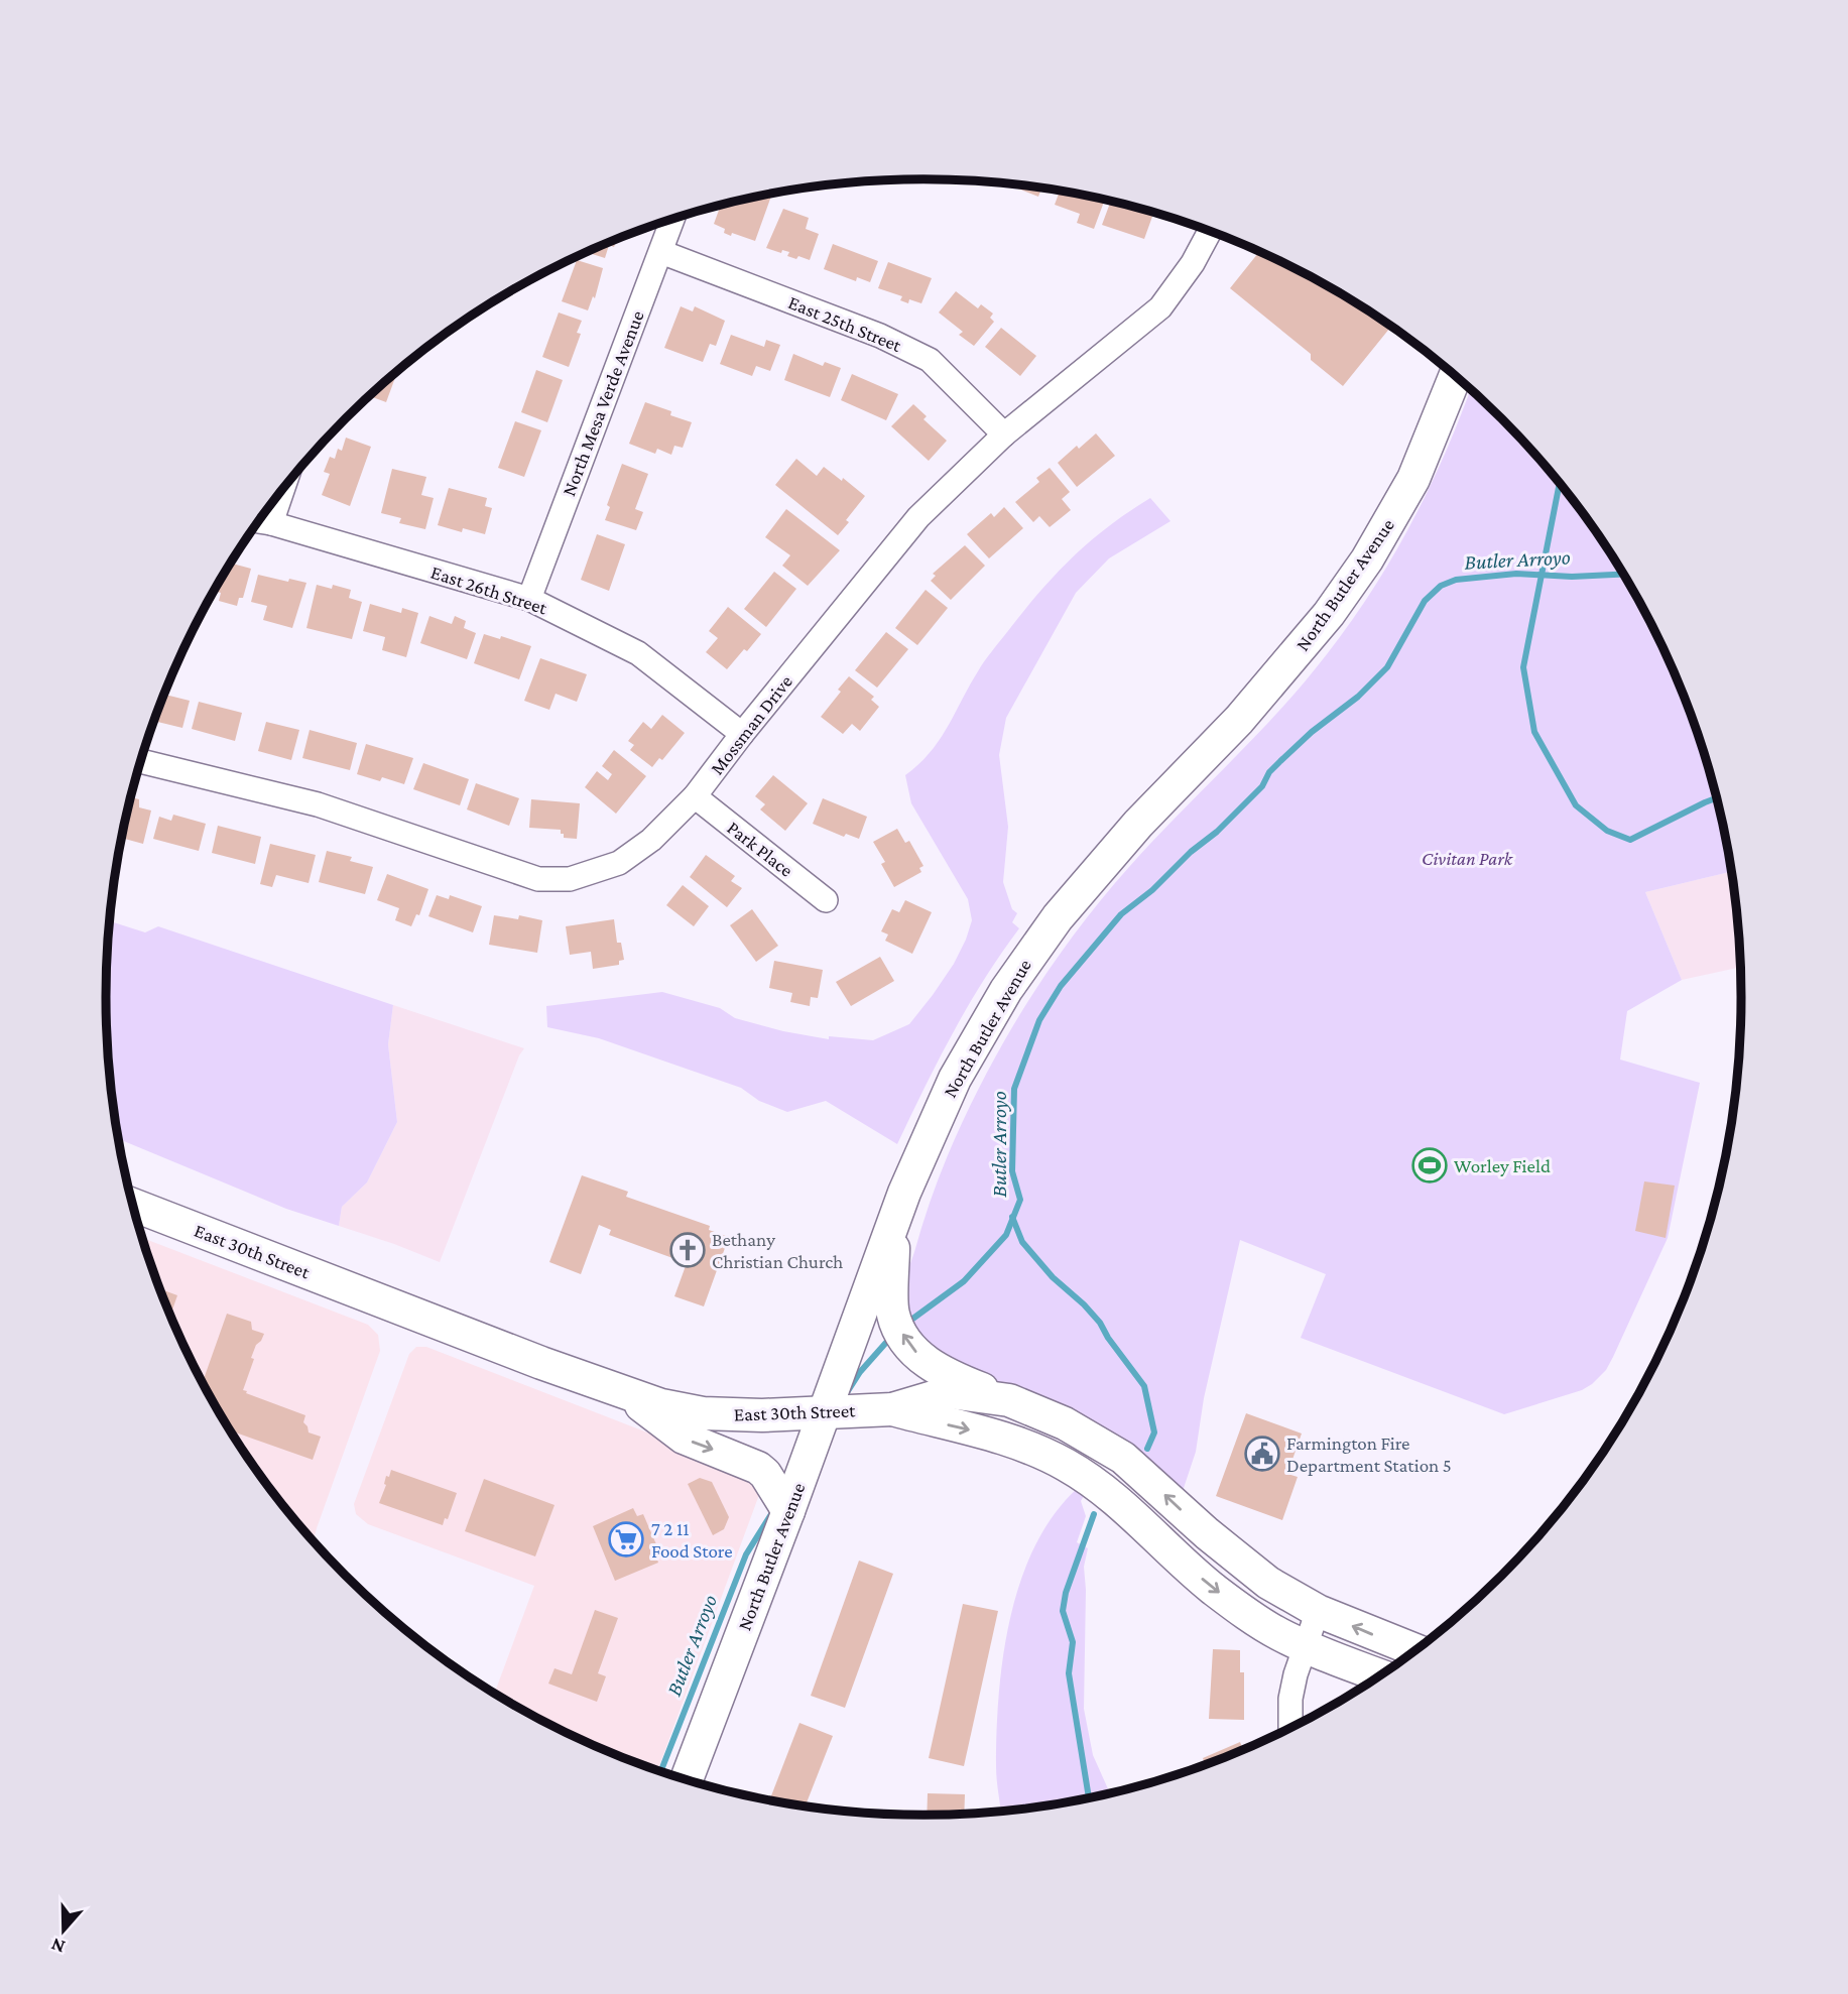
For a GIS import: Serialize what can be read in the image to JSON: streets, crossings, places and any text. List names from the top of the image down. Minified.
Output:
{"streets":{"main road":["North Butler Avenue","East 30th Street"],"street":["East 25th Street","North Mesa Verde Avenue","East 26th Street","Mossman Drive","Park Place"]},"crossings":[["East 25th Street","North Mesa Verde Avenue"],["East 25th Street","Mossman Drive"],["North Mesa Verde Avenue","East 26th Street"],["North Butler Avenue","East 30th Street"],["East 26th Street","Mossman Drive"],["Mossman Drive","Park Place"]],"water":["Butler Arroyo"],"parks":["Civitan Park"],"places":{"sports":["Worley Field"],"church":["Bethany Christian Church"],"public building":["Farmington Fire Department Station 5"],"supermarket":["7 2 11 Food Store"]},"north":"bottom"}
